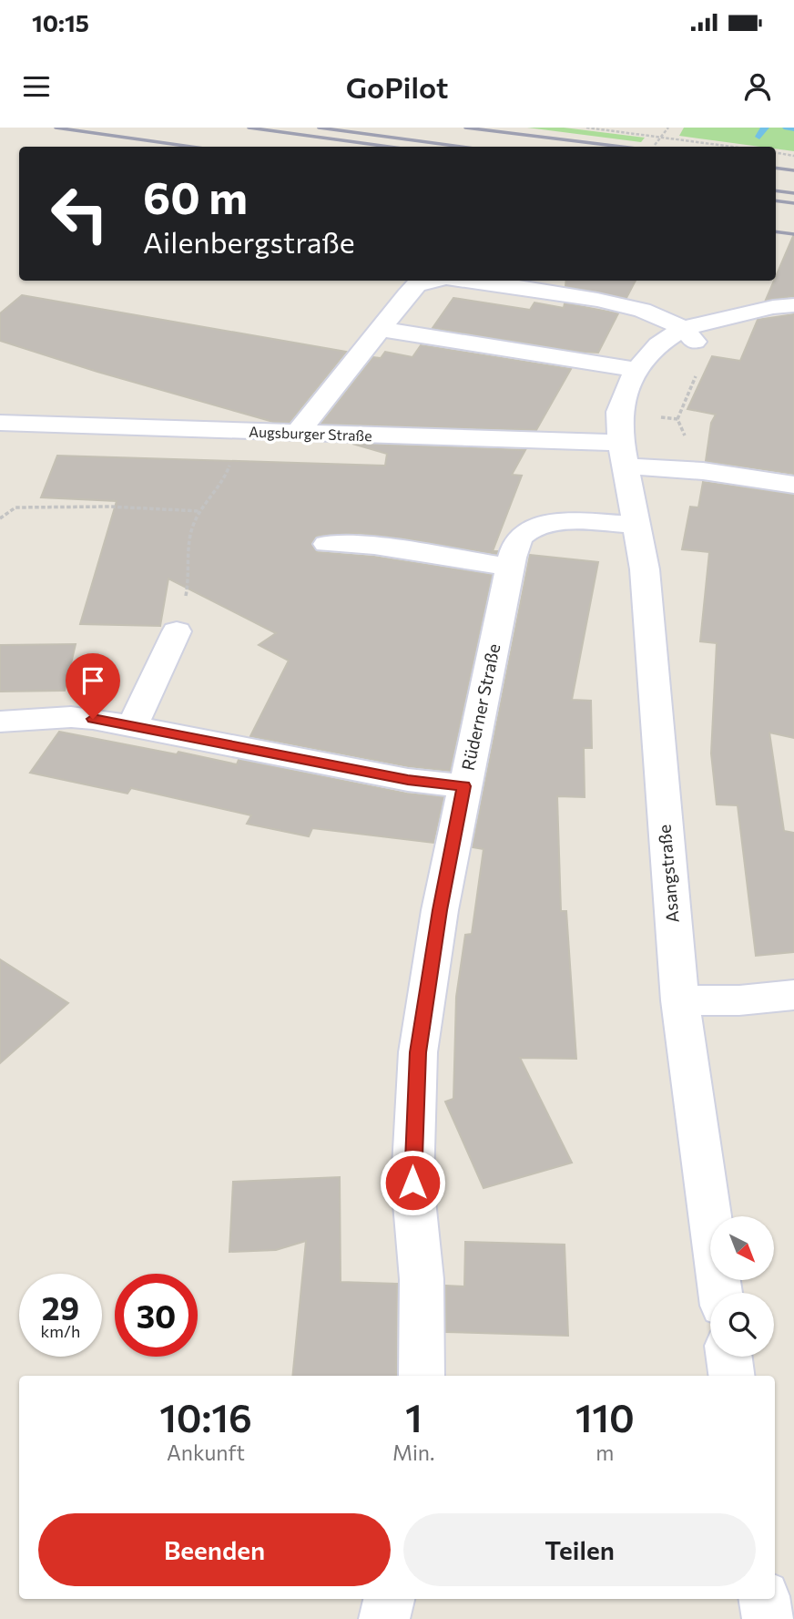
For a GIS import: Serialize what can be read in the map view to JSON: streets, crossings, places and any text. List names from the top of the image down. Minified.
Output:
{"streets":{"street":["Augsburger Straße","Rüderner Straße","Asangstraße"]},"crossings":[["Augsburger Straße","Asangstraße"],["Rüderner Straße","Asangstraße"]],"north":"bottom right","page":{"status":"10:15","header":"GoPilot","turn":["60 m","Ailenbergstraße"],"speed":"29 km/h","limit":"30","eta":["10:16","Ankunft","1","Min.","110","m"],"buttons":["Beenden","Teilen"]}}
